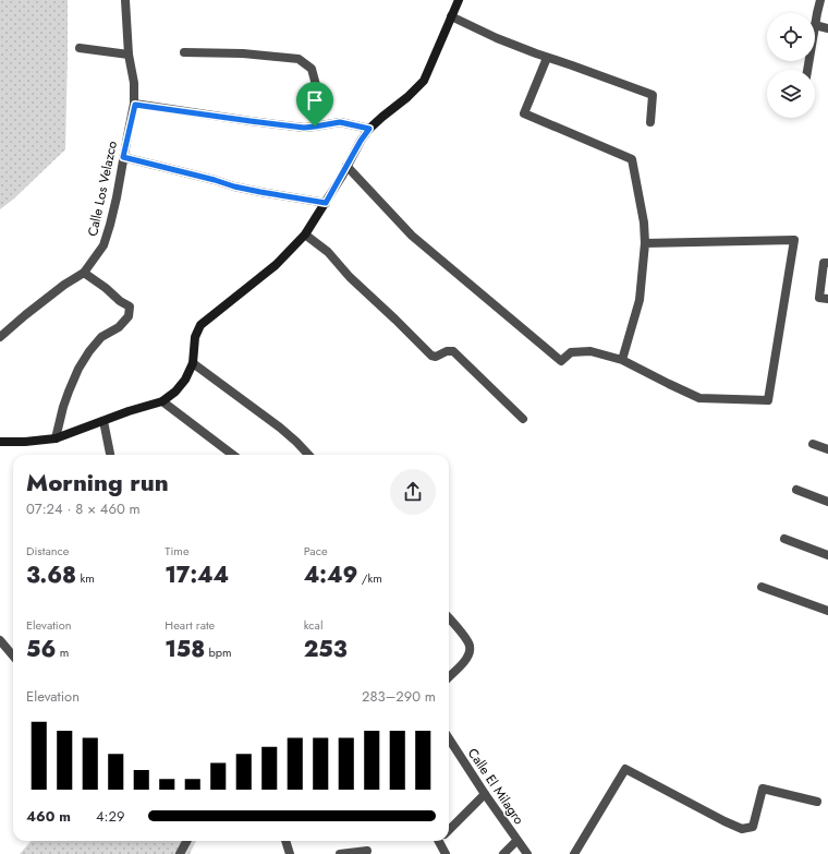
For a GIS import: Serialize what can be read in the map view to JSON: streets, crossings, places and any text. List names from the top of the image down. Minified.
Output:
{"streets":{"street":["Calle Los Velazco","Calle El Milagro"]},"page":{"heading":["Morning run","07:24 · 8 × 460 m"],"stats":[["Distance","3.68 km"],["Time","17:44"],["Pace","4:49 /km"],["Elevation","56 m"],["Heart rate","158 bpm"],["kcal","253"]],"chart":["Elevation","283–290 m"],"list":[{"name":"460 m","note":"4:29"}]}}
